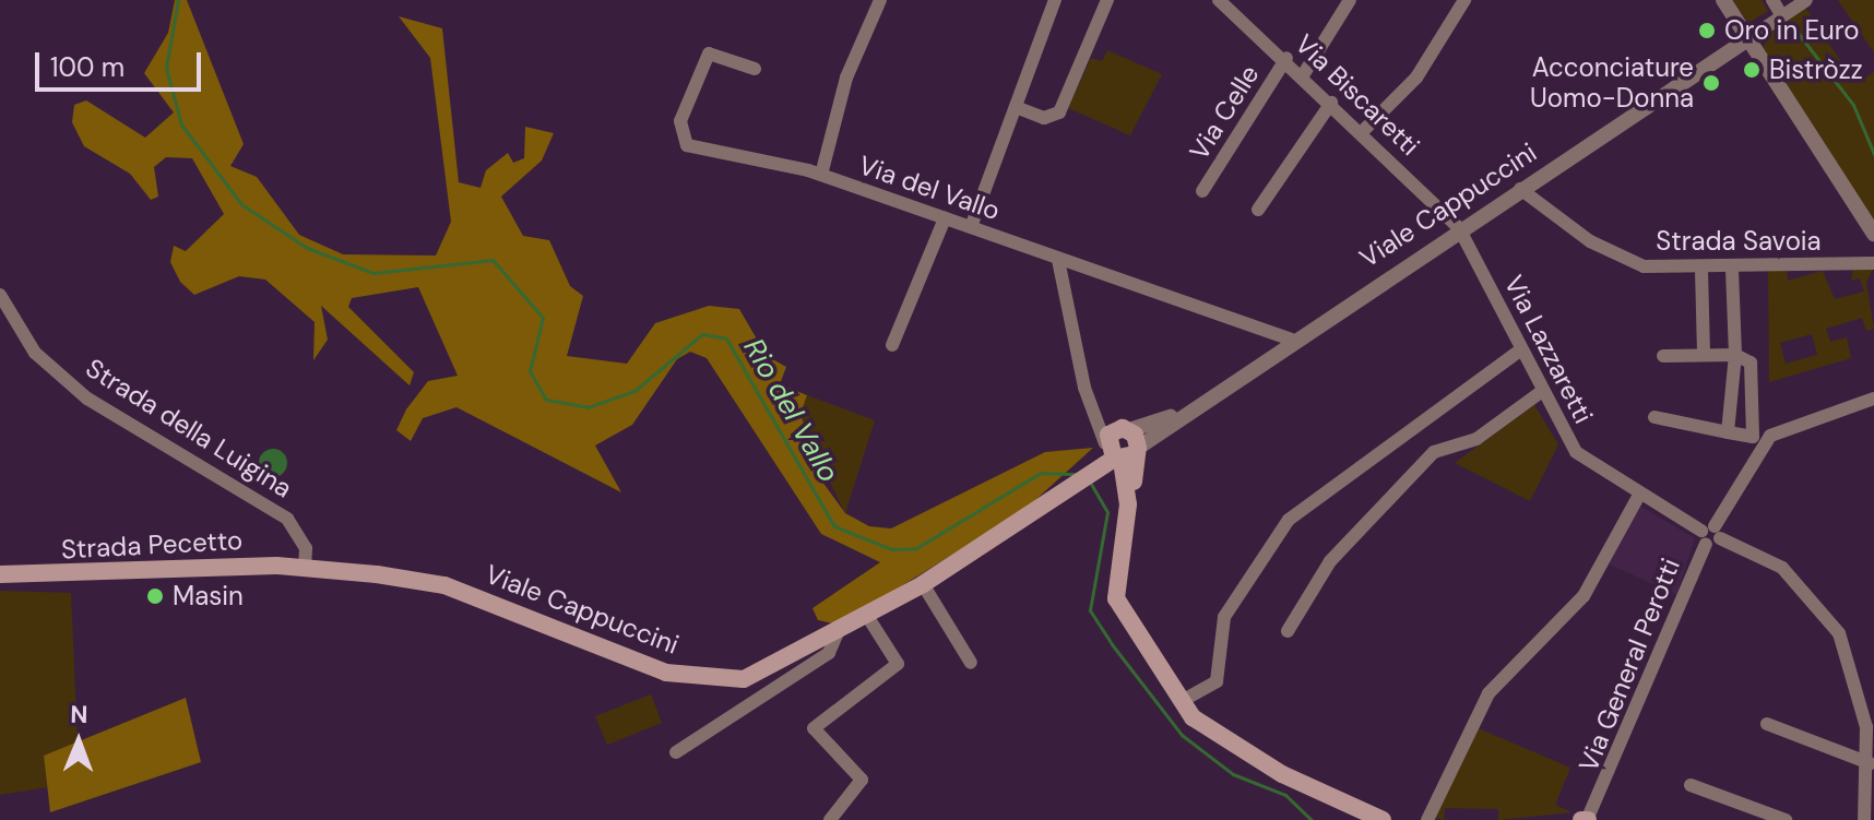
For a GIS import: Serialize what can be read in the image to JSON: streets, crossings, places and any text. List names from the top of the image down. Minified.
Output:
{"streets":{"main road":["Viale Cappuccini","Strada Pecetto"],"street":["Via Biscaretti","Via Celle","Via del Vallo","Strada Savoia","Via Lazzaretti","Strada della Luigina","Via General Perotti"]},"crossings":[["Via Biscaretti","Via Celle"],["Via Biscaretti","Viale Cappuccini"],["Via Biscaretti","Via Lazzaretti"],["Via del Vallo","Viale Cappuccini"],["Viale Cappuccini","Strada Savoia"],["Viale Cappuccini","Via Lazzaretti"],["Viale Cappuccini","Strada della Luigina"],["Viale Cappuccini","Strada Pecetto"],["Via Lazzaretti","Via General Perotti"],["Strada della Luigina","Strada Pecetto"]],"water":["Rio del Vallo"],"places":["Oro in Euro","Bistròzz","Acconciature Uomo-Donna","Masin"],"scale_bar":"100 m","north":"top"}
